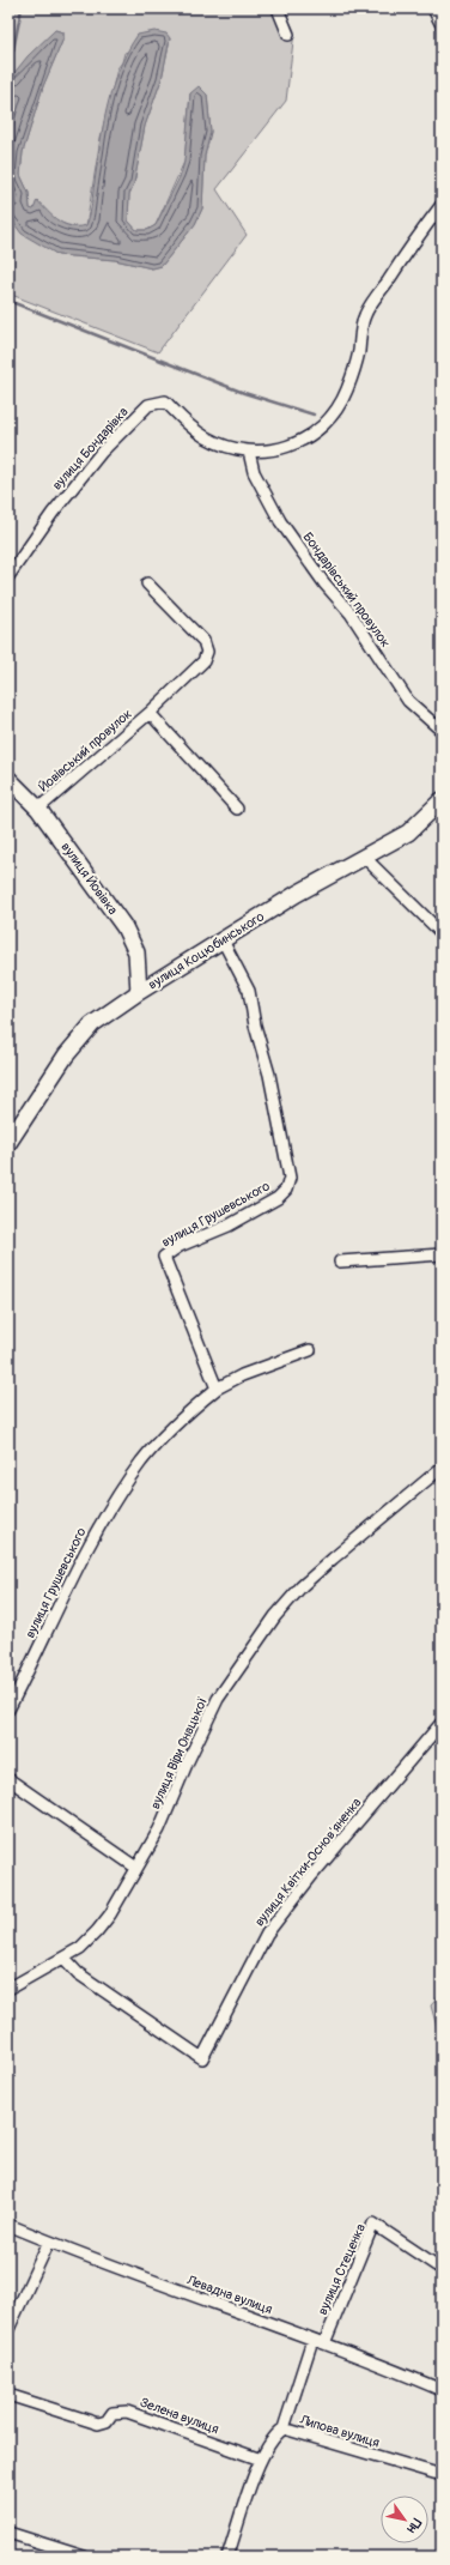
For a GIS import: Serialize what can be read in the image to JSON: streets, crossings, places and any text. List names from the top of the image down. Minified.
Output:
{"streets":{"street":["вулиця Бондарівка","Бондарівський провулок","Йовівський провулок","вулиця Йовівка","вулиця Коцюбинського","вулиця Грушевського","вулиця Віри Онацької","вулиця Квітки-Основʼяненка","вулиця Стеценка","Левадна вулиця","Зелена вулиця","Липова вулиця"]},"crossings":[["вулиця Бондарівка","Бондарівський провулок"],["Йовівський провулок","вулиця Йовівка"],["вулиця Йовівка","вулиця Коцюбинського"],["вулиця Коцюбинського","вулиця Грушевського"],["вулиця Віри Онацької","вулиця Квітки-Основʼяненка"],["вулиця Стеценка","Левадна вулиця"],["Зелена вулиця","Липова вулиця"]],"north":"bottom right"}
